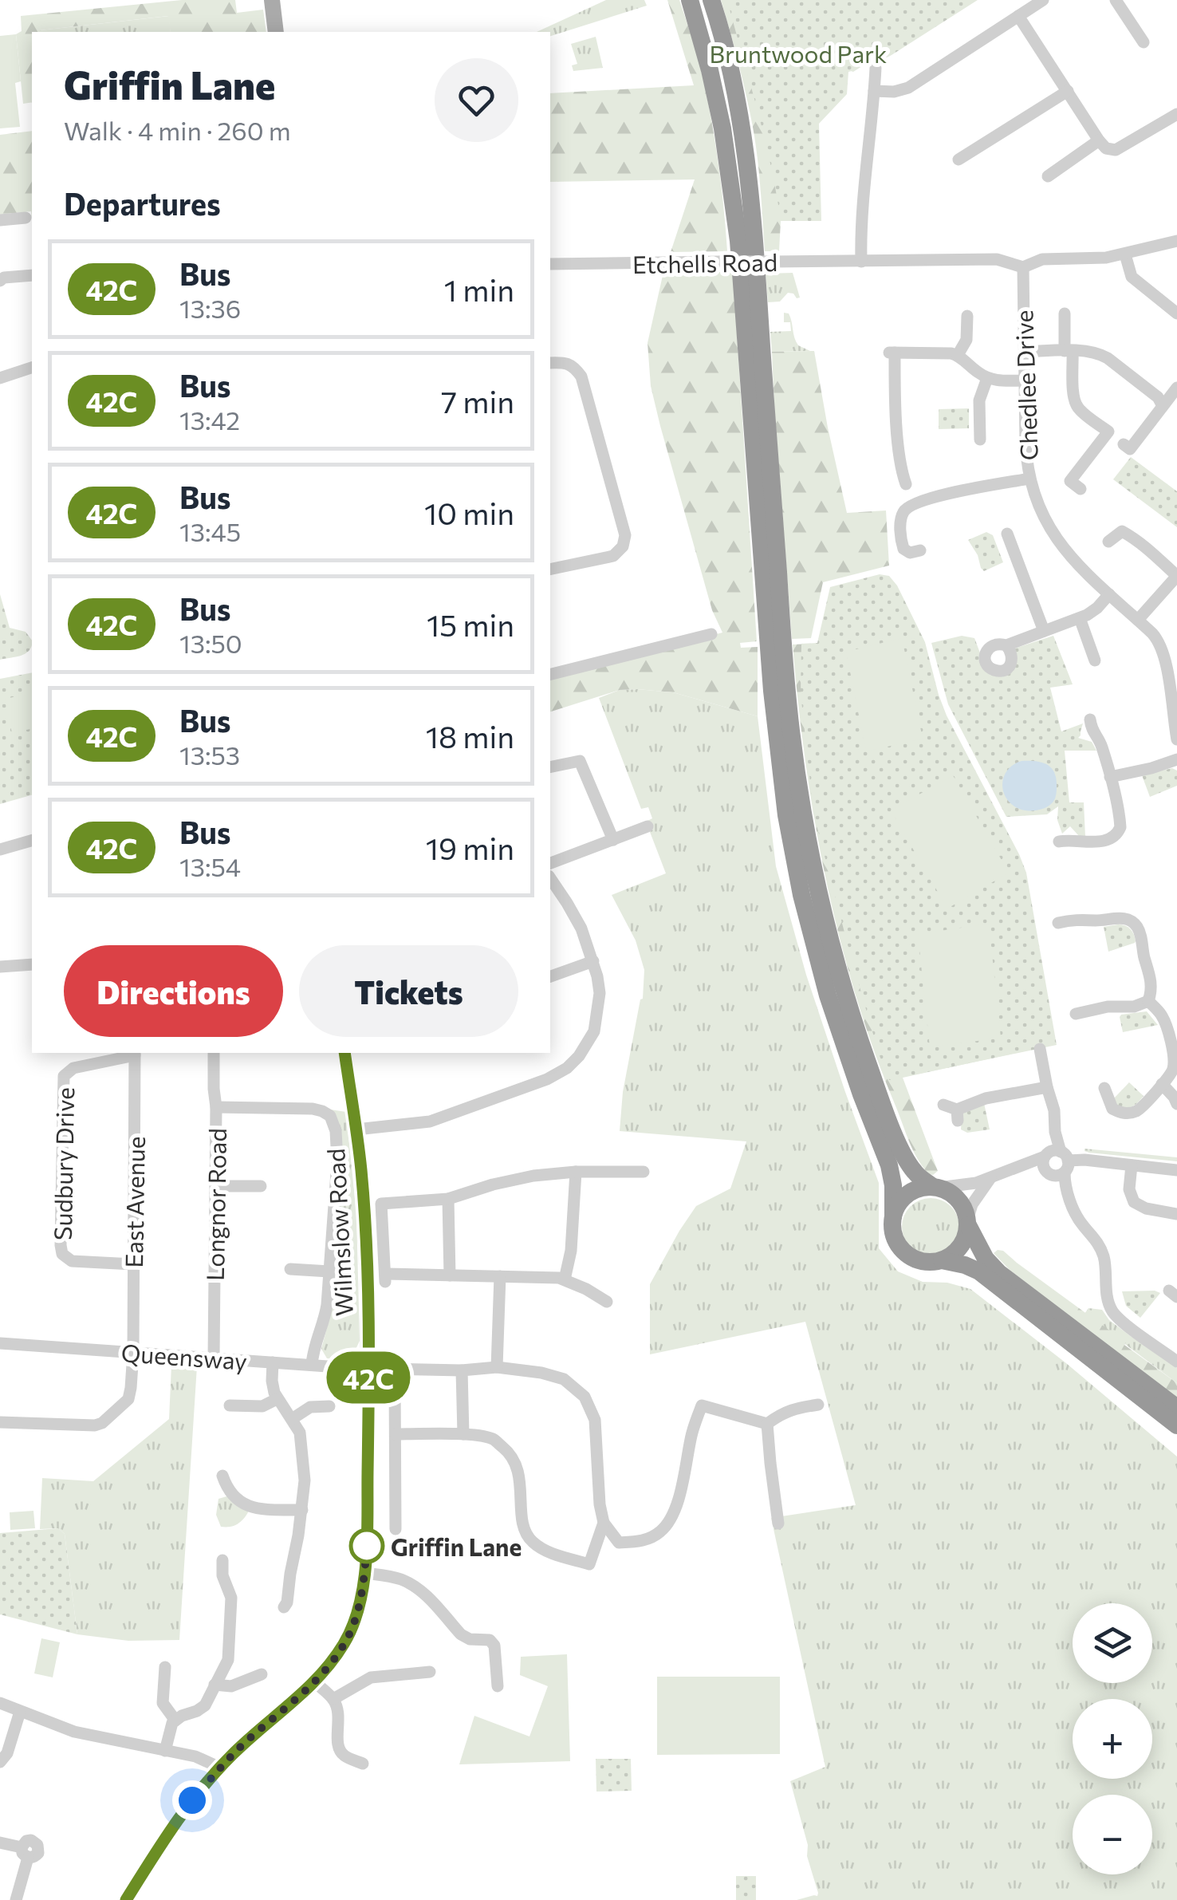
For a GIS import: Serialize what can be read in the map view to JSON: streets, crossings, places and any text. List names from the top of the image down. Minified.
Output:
{"streets":{"main road":["Wilmslow Road"],"street":["Etchells Road","Chedlee Drive","Sudbury Drive","East Avenue","Longnor Road","Queensway"]},"crossings":[["Etchells Road","Chedlee Drive"],["Sudbury Drive","East Avenue"],["East Avenue","Queensway"],["Longnor Road","Wilmslow Road"],["Longnor Road","Queensway"],["Wilmslow Road","Queensway"]],"parks":["Bruntwood Park"],"places":["Griffin Lane"],"lines":["bus line 42C"],"page":{"on_map":"42C","heading":[["Griffin Lane","Walk · 4 min · 260 m"],"Departures"],"list":[{"mark":"42C","name":"Bus","note":"13:36","value":"1 min"},{"mark":"42C","name":"Bus","note":"13:42","value":"7 min"},{"mark":"42C","name":"Bus","note":"13:45","value":"10 min"},{"mark":"42C","name":"Bus","note":"13:50","value":"15 min"},{"mark":"42C","name":"Bus","note":"13:53","value":"18 min"},{"mark":"42C","name":"Bus","note":"13:54","value":"19 min"}],"buttons":["Directions","Tickets"],"map_buttons":["+","−"]}}
